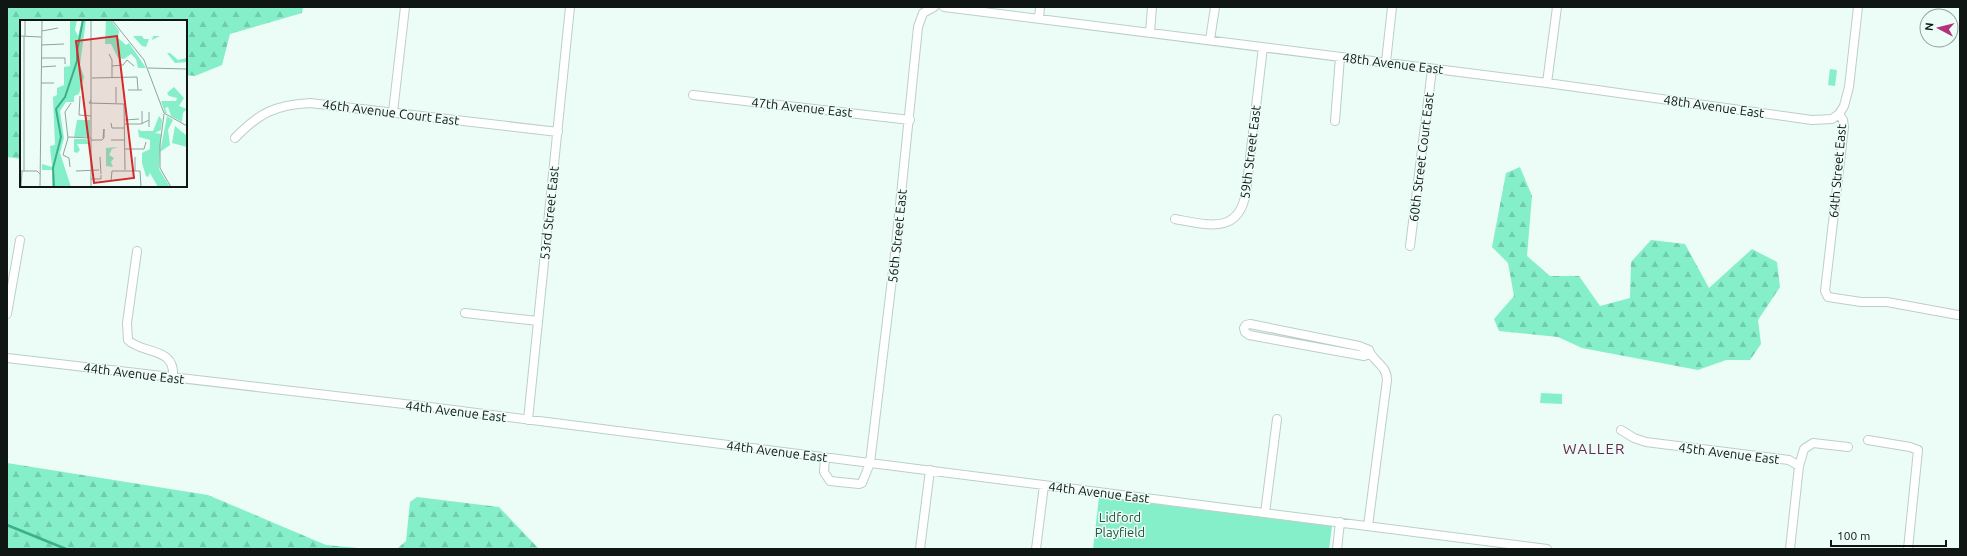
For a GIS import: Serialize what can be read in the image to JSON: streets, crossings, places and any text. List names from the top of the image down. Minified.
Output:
{"streets":{"street":["48th Avenue East","47th Avenue East","46th Avenue Court East","59th Street East","60th Street Court East","64th Street East","53rd Street East","56th Street East","44th Avenue East","45th Avenue East"]},"crossings":[["48th Avenue East","59th Street East"],["48th Avenue East","60th Street Court East"],["48th Avenue East","64th Street East"],["47th Avenue East","56th Street East"],["46th Avenue Court East","53rd Street East"],["53rd Street East","44th Avenue East"],["56th Street East","44th Avenue East"]],"districts":["WALLER"],"parks":["Lidford Playfield"],"scale_bar":"100 m","north":"left"}
